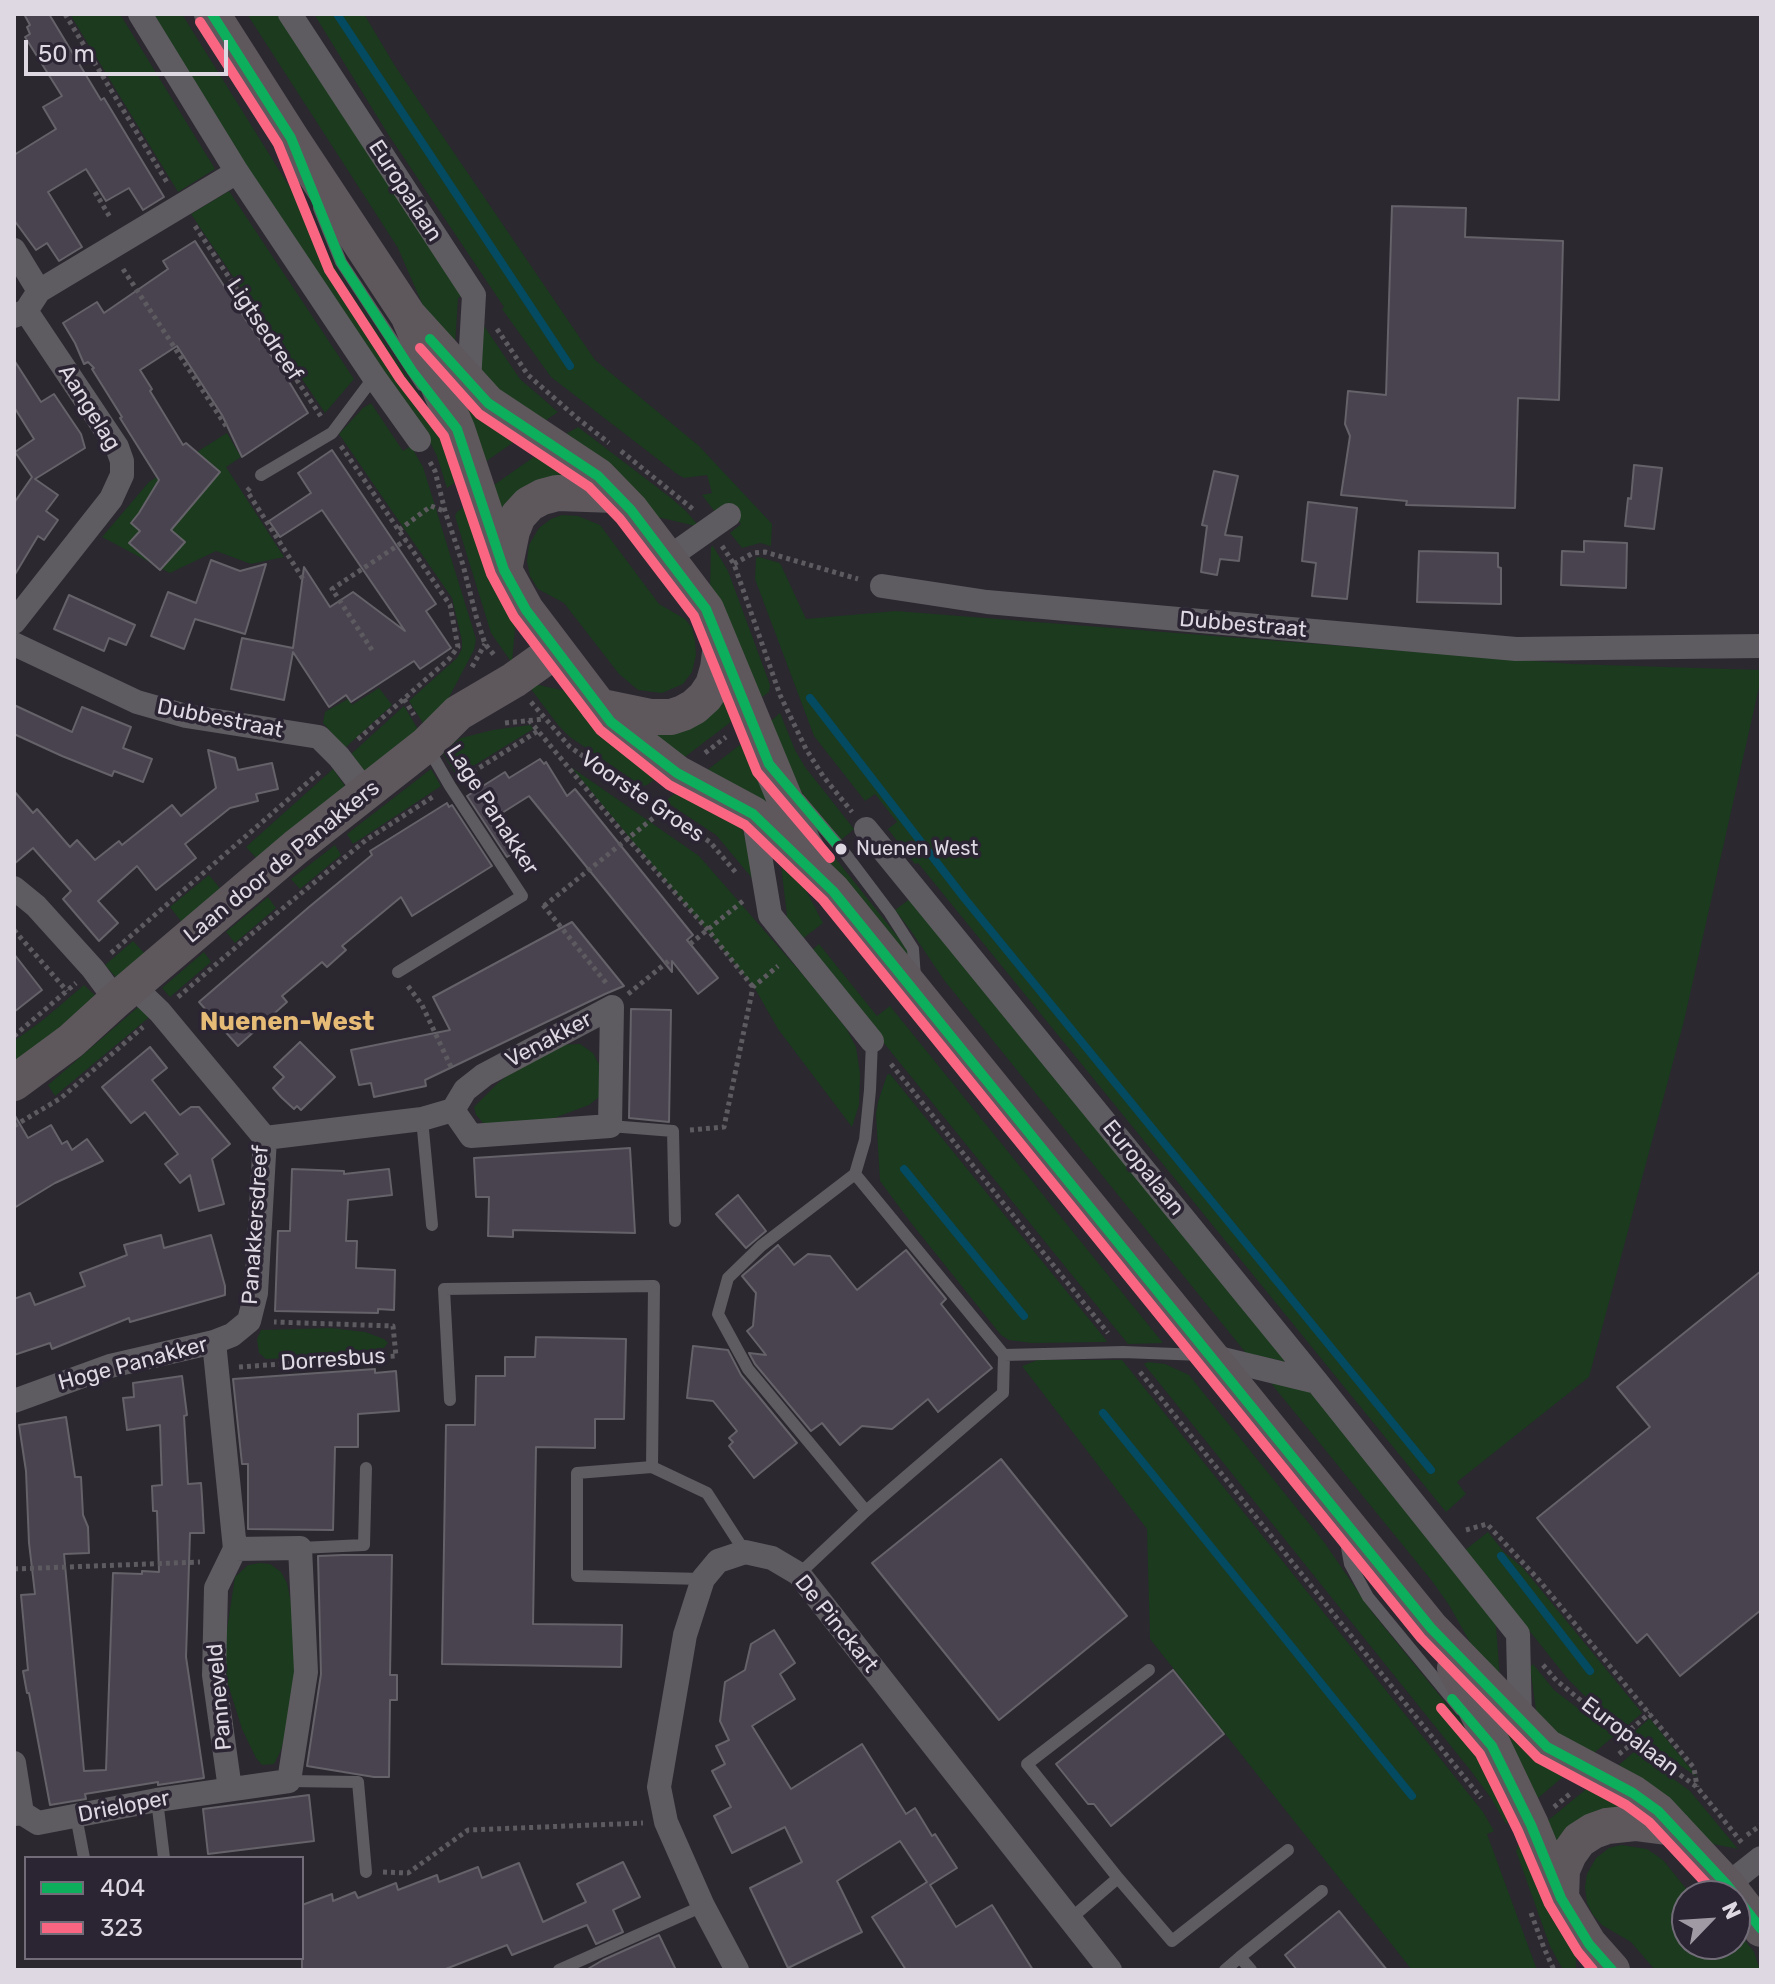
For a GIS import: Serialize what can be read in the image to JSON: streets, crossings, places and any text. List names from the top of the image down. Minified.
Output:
{"streets":{"main road":["Europalaan","Laan door de Panakkers"],"street":["Aangelag","Dubbestraat","Venakker","Panakkersdreef","Hoge Panakker","De Pinckart","Panneveld","Drieloper"],"lane":["Lage Panakker"],"path":["Ligtsedreef","Voorste Groes","Dorresbus"]},"crossings":[["Europalaan","Laan door de Panakkers"],["Ligtsedreef","Dubbestraat"],["Dubbestraat","Laan door de Panakkers"],["Voorste Groes","Laan door de Panakkers"],["Lage Panakker","Laan door de Panakkers"],["Laan door de Panakkers","Panakkersdreef"],["Venakker","Panakkersdreef"],["Panakkersdreef","Dorresbus"],["Panakkersdreef","Hoge Panakker"],["Dorresbus","Hoge Panakker"],["Panneveld","Drieloper"]],"districts":["Nuenen-West"],"places":["Nuenen West"],"lines":["transit line 404","transit line 323"],"legend":["404","323"],"scale_bar":"50 m","north":"top right"}
